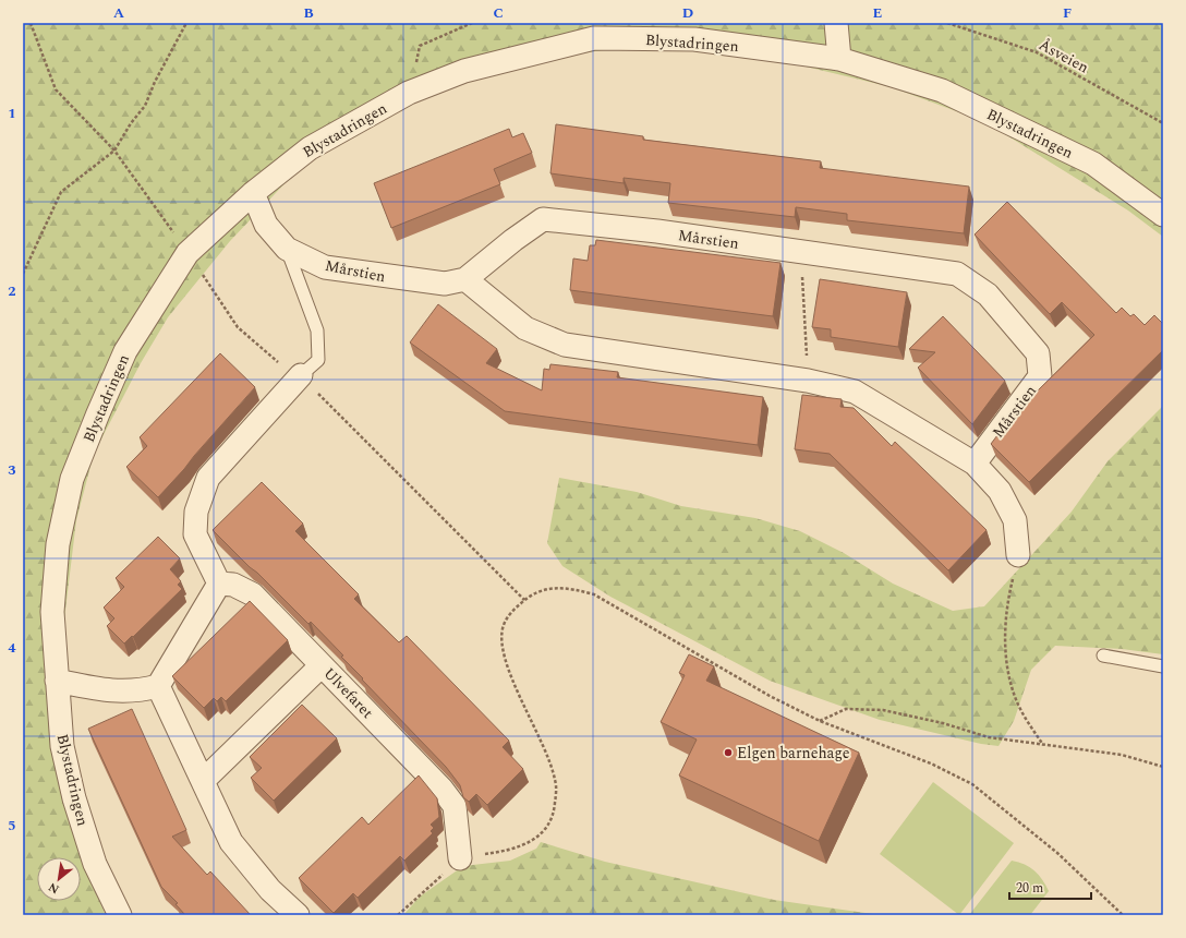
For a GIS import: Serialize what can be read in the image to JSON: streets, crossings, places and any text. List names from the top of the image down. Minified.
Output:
{"streets":{"street":["Blystadringen","Mårstien","Ulvefaret"],"path":["Åsveien"]},"crossings":[["Blystadringen","Mårstien"]],"places":["Elgen barnehage"],"scale_bar":"20 m","north":"bottom left","grid":{"columns":["A","B","C","D","E","F"],"rows":["1","2","3","4","5"]}}
